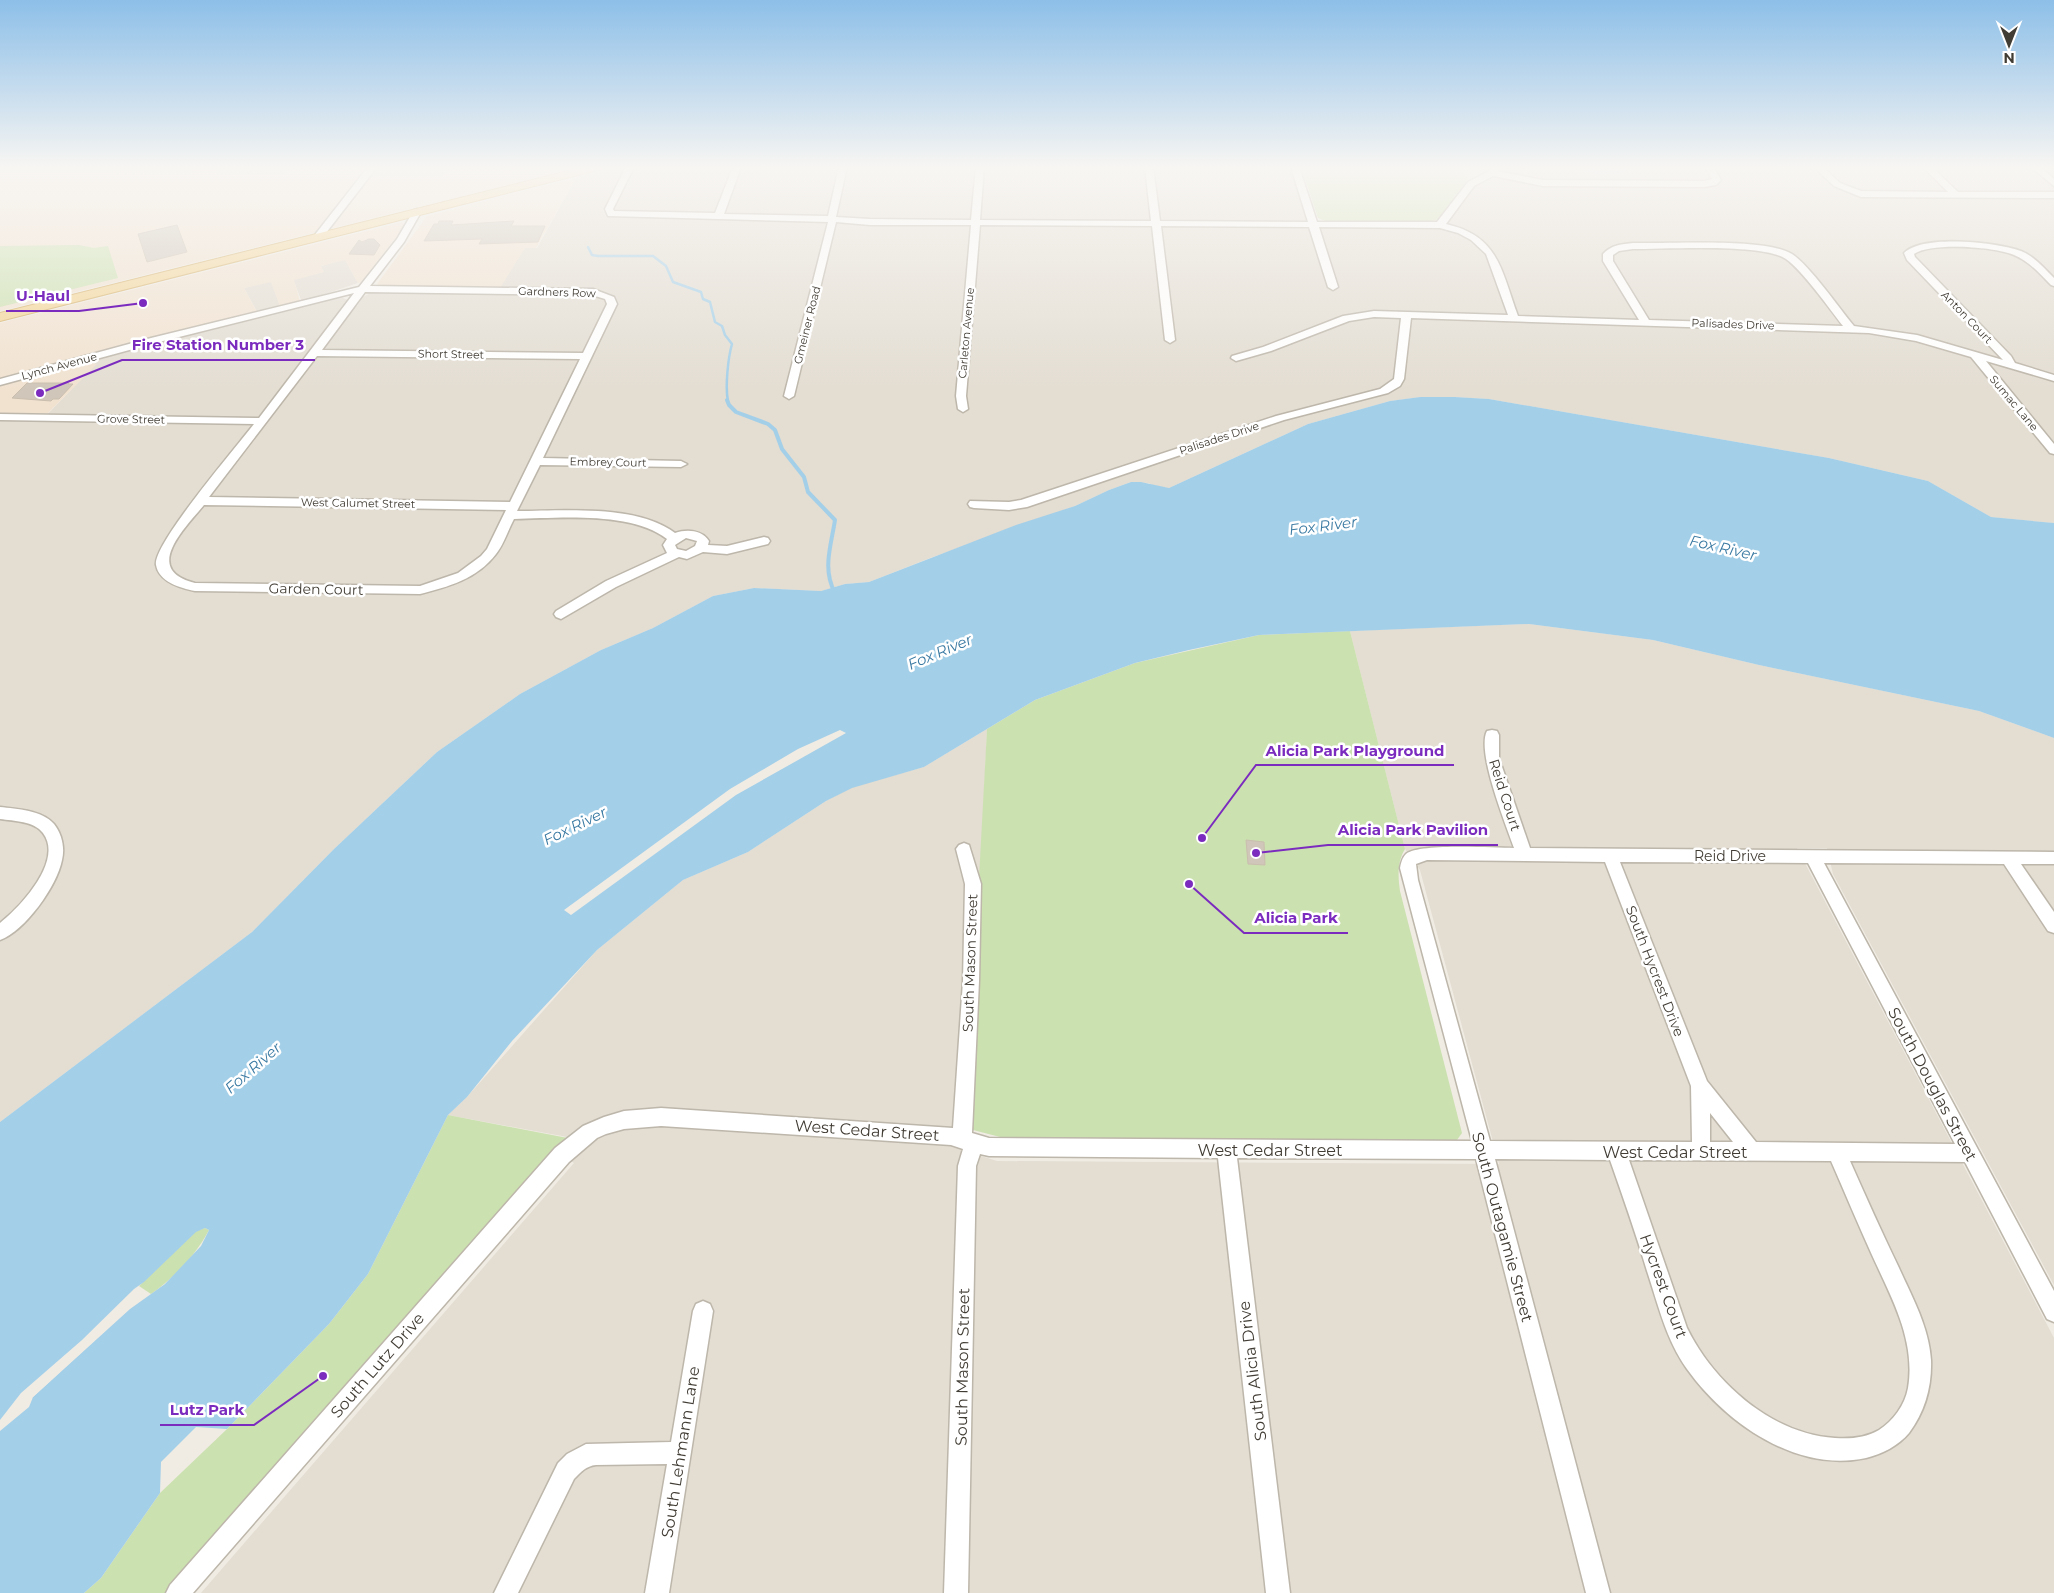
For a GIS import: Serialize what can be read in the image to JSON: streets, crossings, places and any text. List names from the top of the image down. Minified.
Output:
{"streets":{"street":["Gardners Row","Anton Court","Palisades Drive","Gmeiner Road","Carleton Avenue","Short Street","Lynch Avenue","Sumac Lane","Grove Street","Embrey Court","West Calumet Street","Garden Court","Reid Court","Reid Drive","South Mason Street","South Hycrest Drive","South Douglas Street","West Cedar Street","South Outagamie Street","Hycrest Court","South Lutz Drive","South Alicia Drive","South Lehmann Lane"]},"crossings":[["Gardners Row","Short Street"],["Gardners Row","Lynch Avenue"],["Gardners Row","Embrey Court"],["Gardners Row","West Calumet Street"],["Gardners Row","Garden Court"],["Anton Court","Palisades Drive"],["Palisades Drive","Sumac Lane"],["West Calumet Street","Garden Court"],["Reid Court","Reid Drive"],["Reid Drive","South Hycrest Drive"],["Reid Drive","South Douglas Street"],["Reid Drive","South Outagamie Street"],["South Mason Street","West Cedar Street"],["South Hycrest Drive","West Cedar Street"],["South Douglas Street","West Cedar Street"],["West Cedar Street","South Outagamie Street"],["West Cedar Street","Hycrest Court"],["West Cedar Street","South Lutz Drive"],["West Cedar Street","South Alicia Drive"]],"water":["Fox River"],"places":["U-Haul","Fire Station Number 3","Alicia Park Playground","Alicia Park Pavilion","Alicia Park","Lutz Park"],"north":"bottom"}
